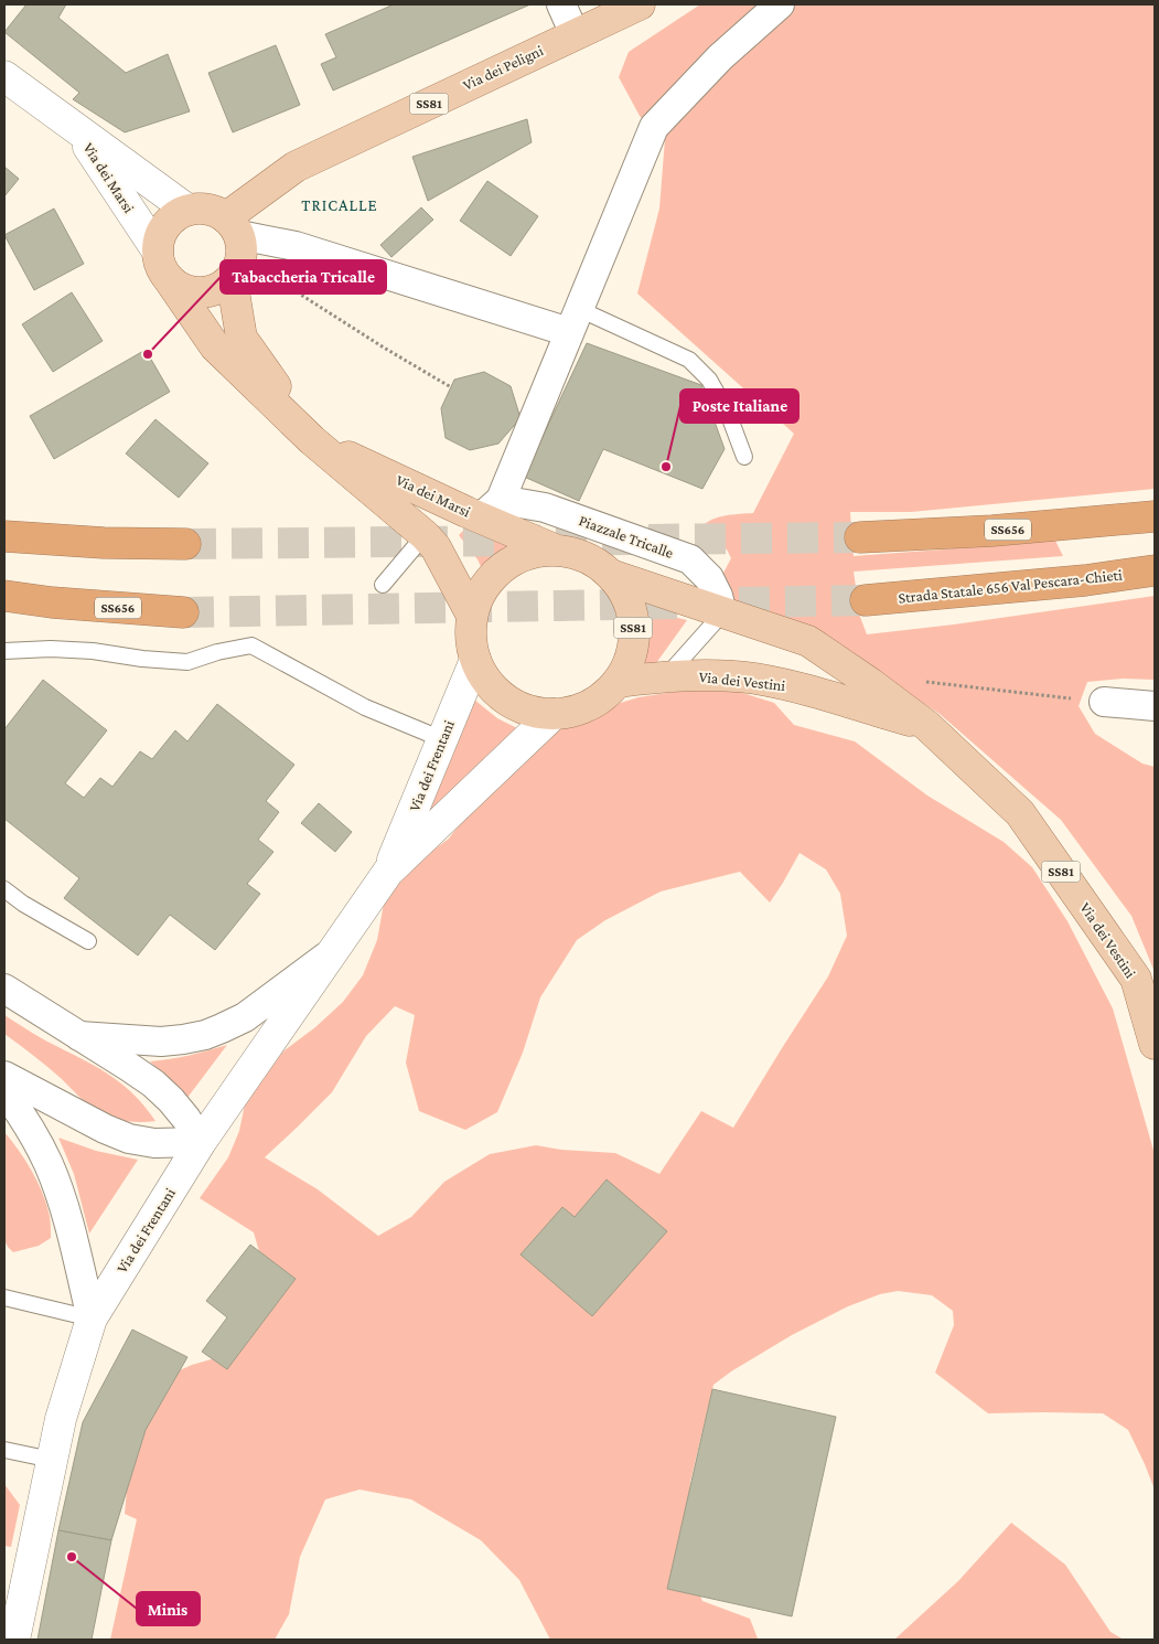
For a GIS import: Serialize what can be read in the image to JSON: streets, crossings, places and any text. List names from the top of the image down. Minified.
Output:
{"streets":{"highway":["SS656","Strada Statale 656 Val Pescara-Chieti"],"main road":["Via dei Peligni","SS81","Via dei Marsi","Via dei Vestini","Via dei Frentani"],"street":["Piazzale Tricalle"]},"crossings":[["Via dei Peligni","Via dei Marsi"],["SS81","Via dei Marsi"],["SS81","Via dei Vestini"],["SS81","Via dei Frentani"],["Via dei Marsi","Piazzale Tricalle"],["Via dei Marsi","Via dei Vestini"],["Via dei Marsi","Via dei Frentani"],["Piazzale Tricalle","Via dei Vestini"],["Via dei Vestini","Via dei Frentani"]],"districts":["TRICALLE"],"places":["Tabaccheria Tricalle","Poste Italiane","Minis"]}
